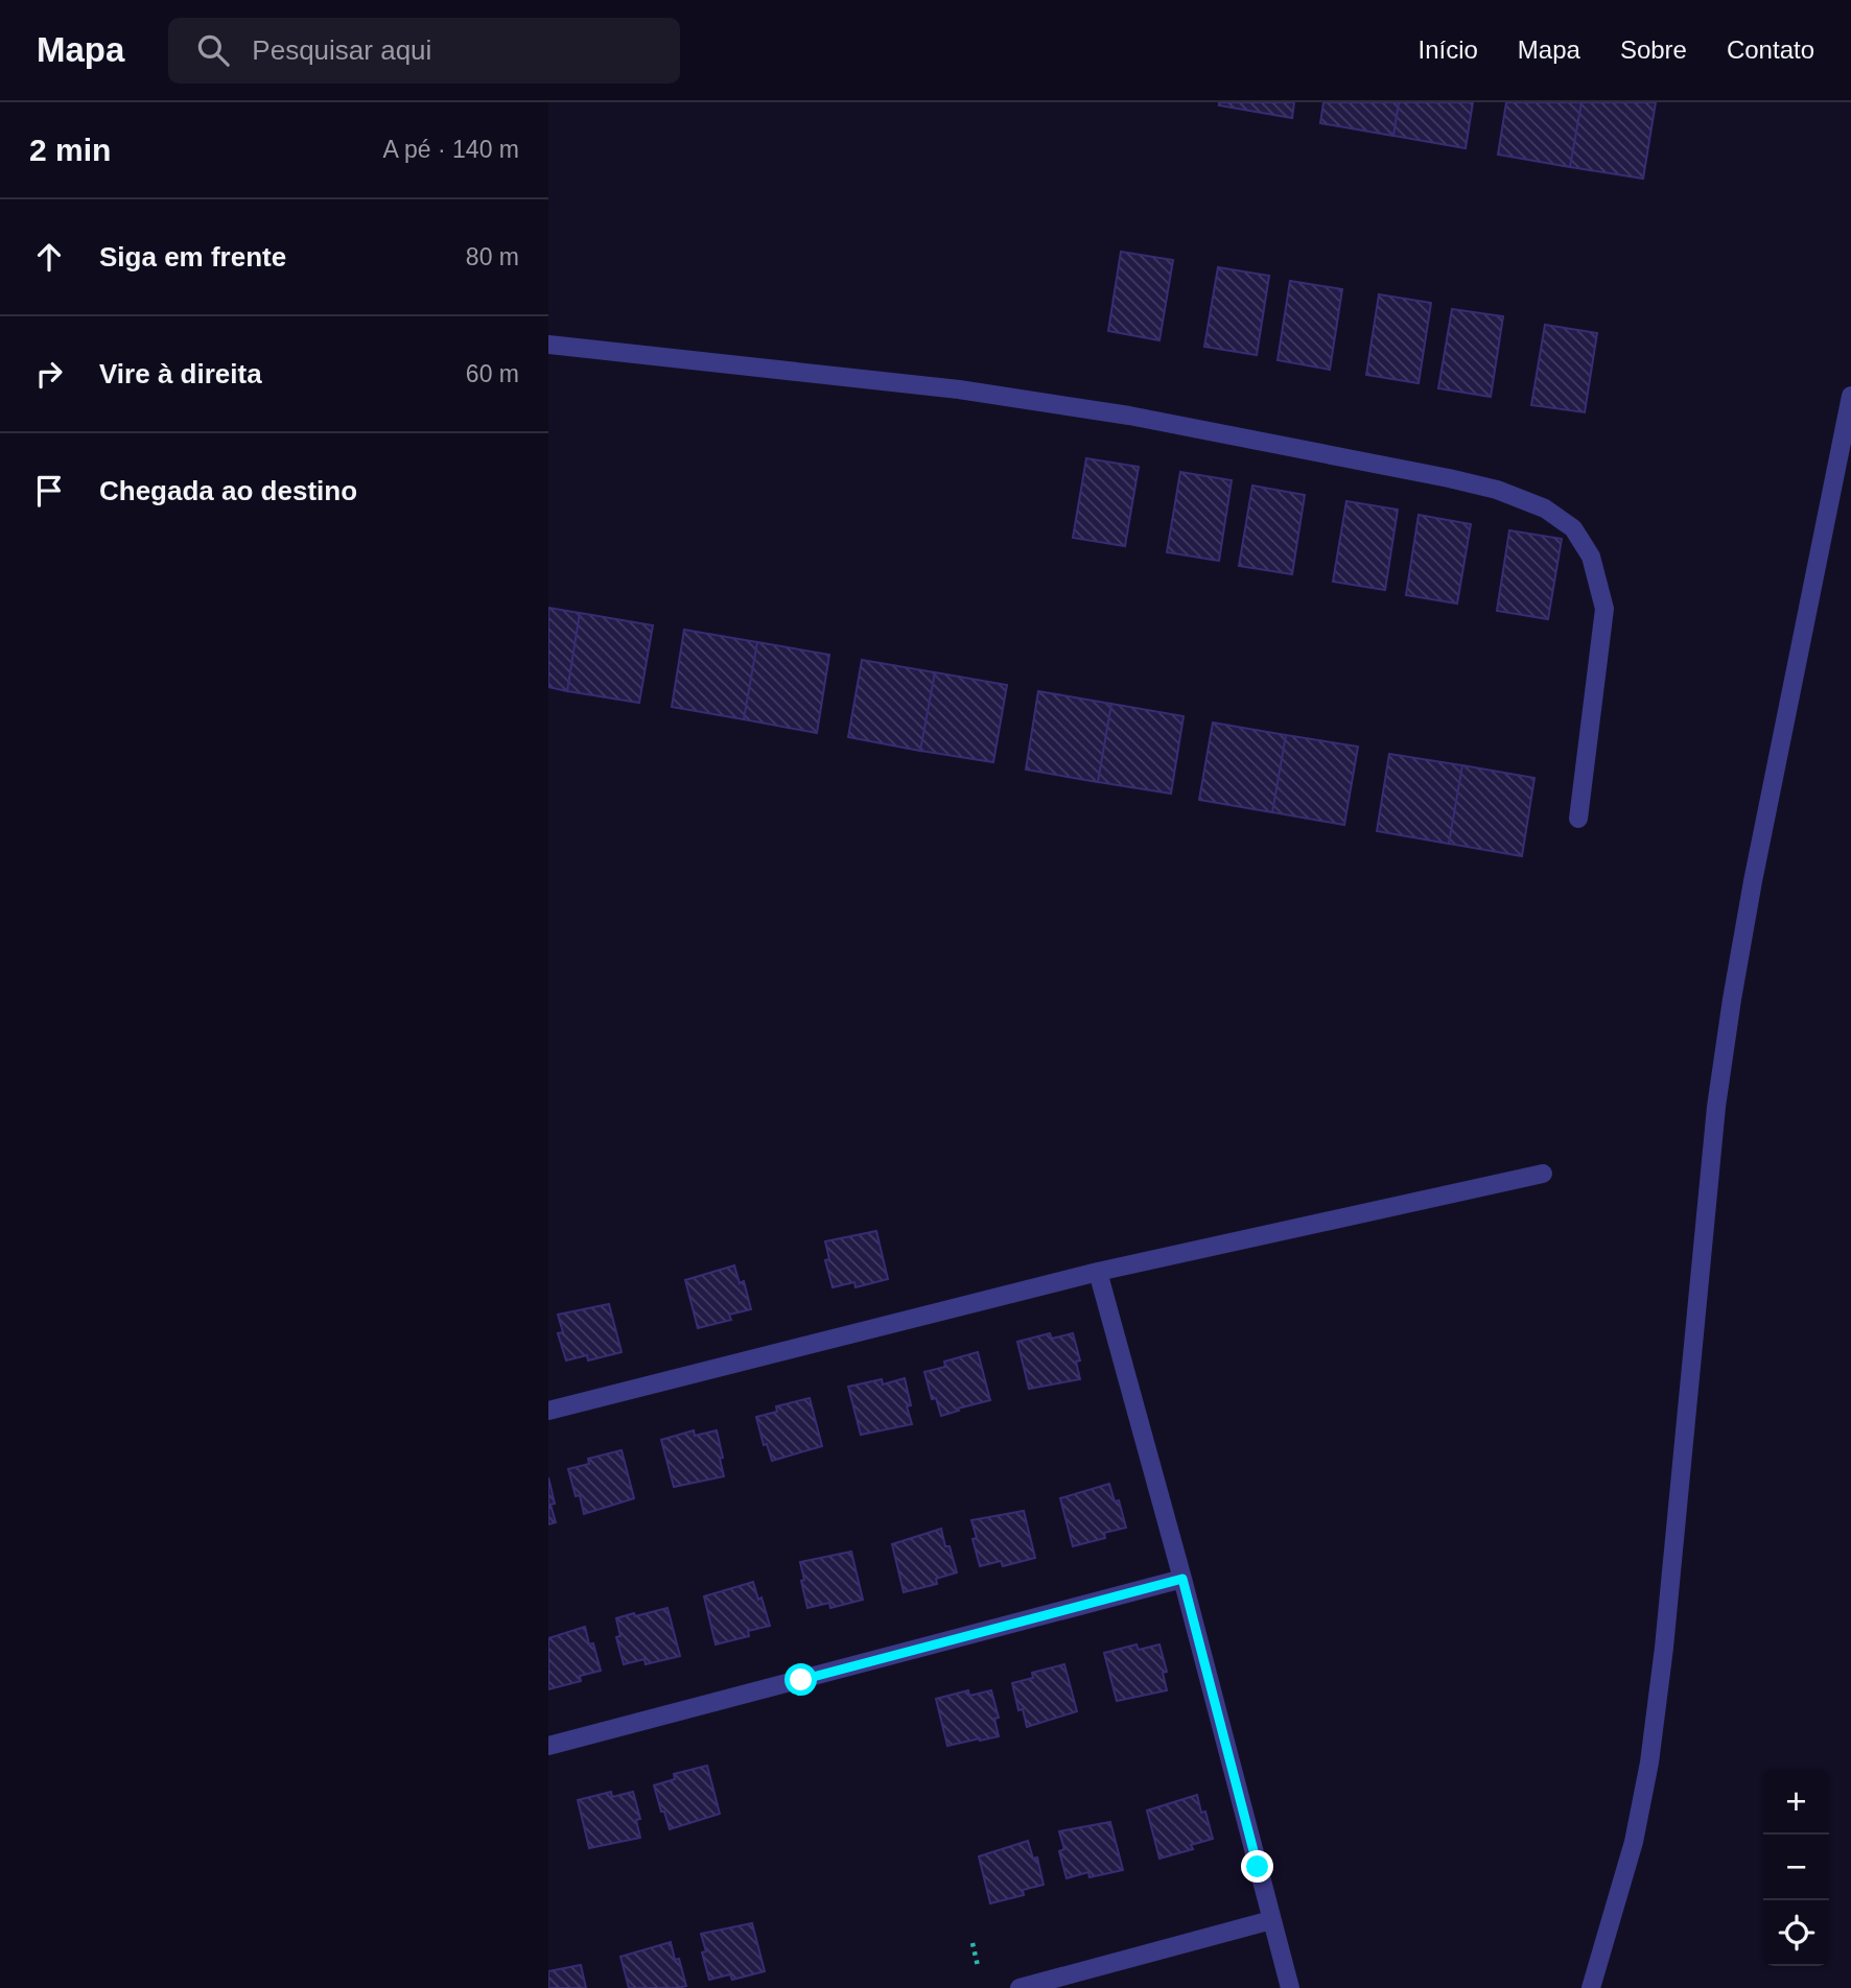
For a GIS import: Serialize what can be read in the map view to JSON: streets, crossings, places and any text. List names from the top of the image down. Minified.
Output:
{"page":{"header":"Mapa","search":"Pesquisar aqui","nav":["Início","Mapa","Sobre","Contato"],"heading":["2 min","A pé · 140 m"],"list":[["Siga em frente","80 m"],["Vire à direita","60 m"],"Chegada ao destino"],"map_buttons":["+","−"]}}
